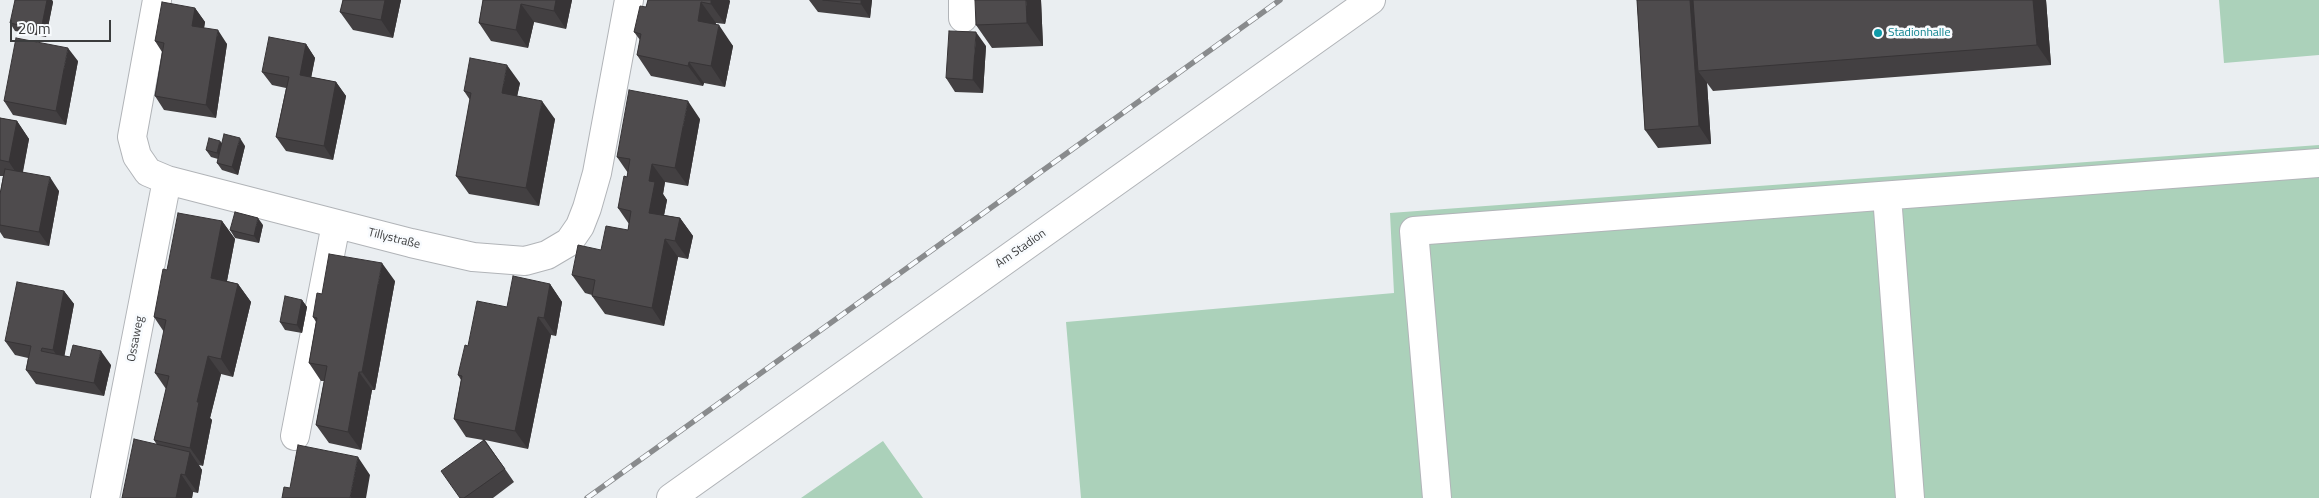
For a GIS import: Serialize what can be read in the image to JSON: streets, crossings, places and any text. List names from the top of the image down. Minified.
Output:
{"streets":{"street":["Tillystraße","Am Stadion","Ossaweg"]},"crossings":[["Tillystraße","Ossaweg"]],"places":["Stadionhalle"],"scale_bar":"20 m"}
